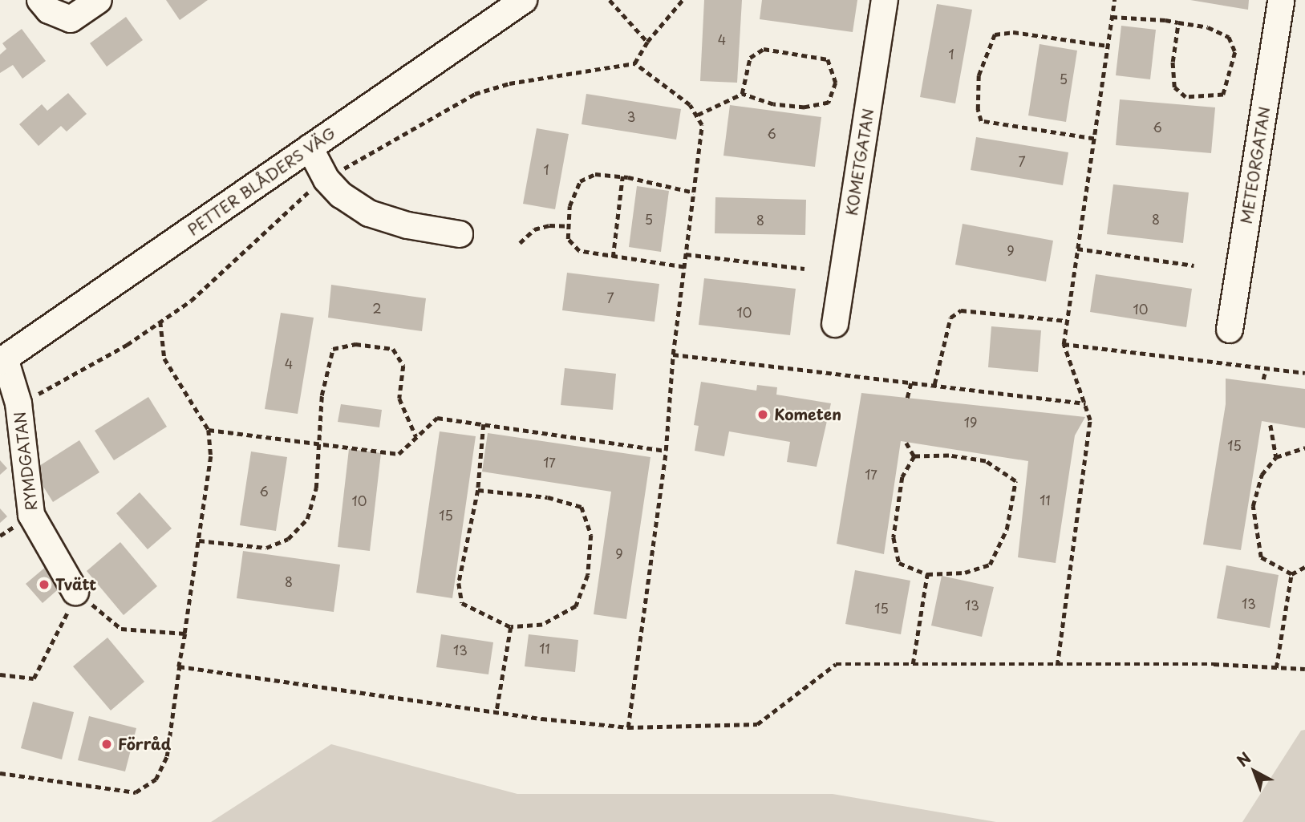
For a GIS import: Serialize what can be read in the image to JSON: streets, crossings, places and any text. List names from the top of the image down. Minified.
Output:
{"streets":{"street":["KOMETGATAN","METEORGATAN","PETTER BLÅDERS VÄG","RYMDGATAN"]},"crossings":[["PETTER BLÅDERS VÄG","RYMDGATAN"]],"places":["Kometen","Tvätt","Förråd"],"house_numbers":["4","1","5","3","6","6","7","1","5","8","8","9","7","2","10","10","4","19","15","17","17","6","11","10","15","9","8","13","13","15","11","13"],"north":"top left"}
